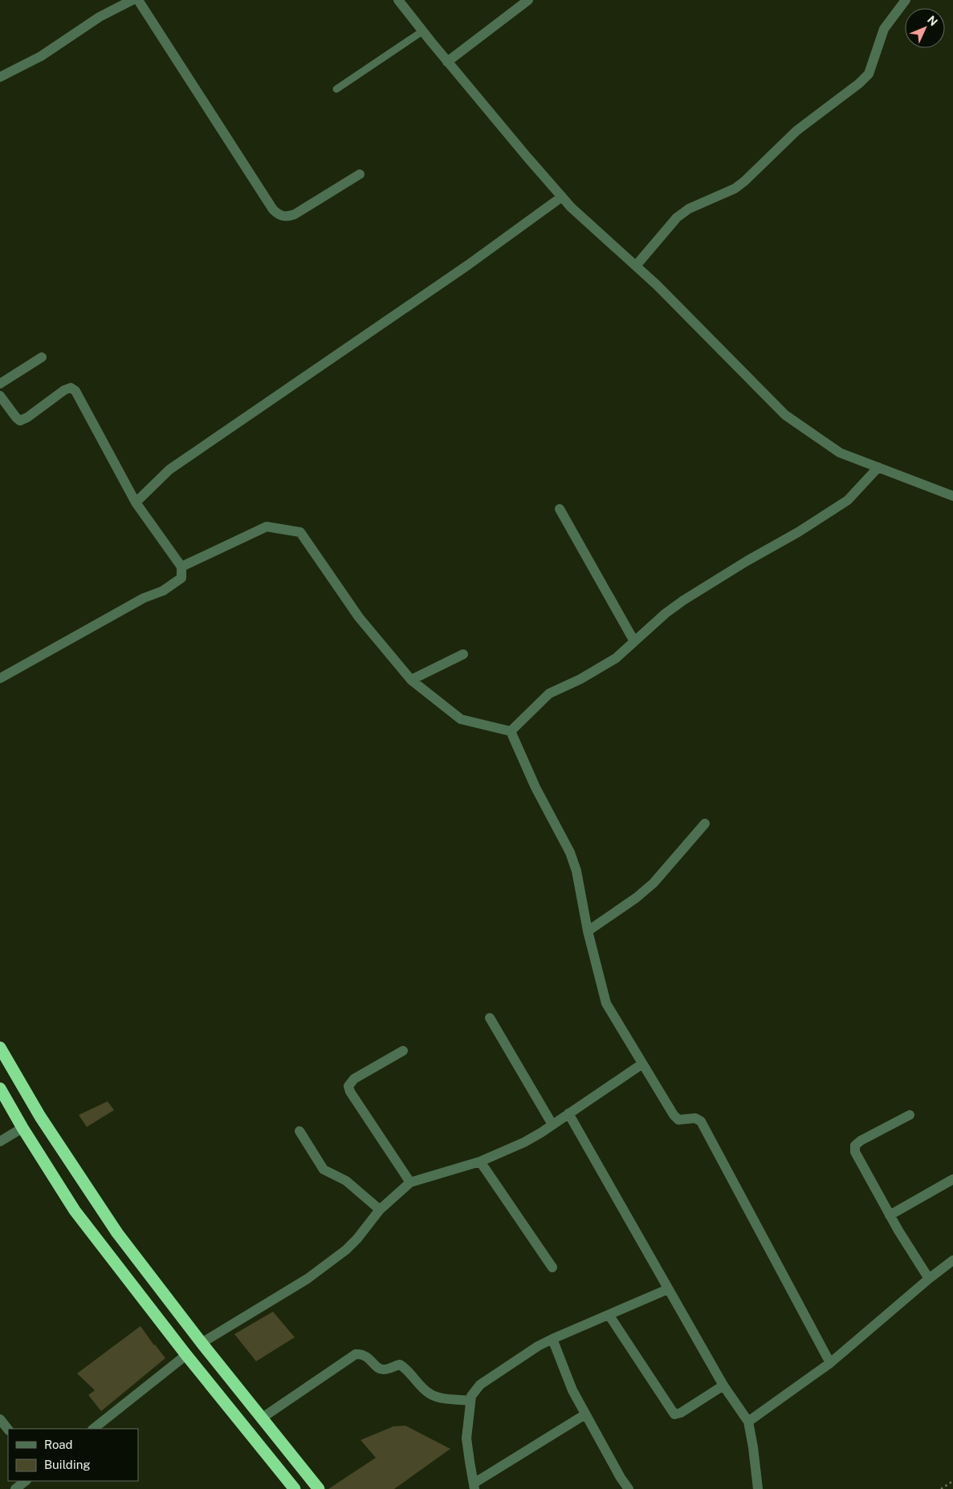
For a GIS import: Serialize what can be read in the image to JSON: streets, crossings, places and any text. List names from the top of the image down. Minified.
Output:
{"legend":["Road","Building"],"north":"top right"}
